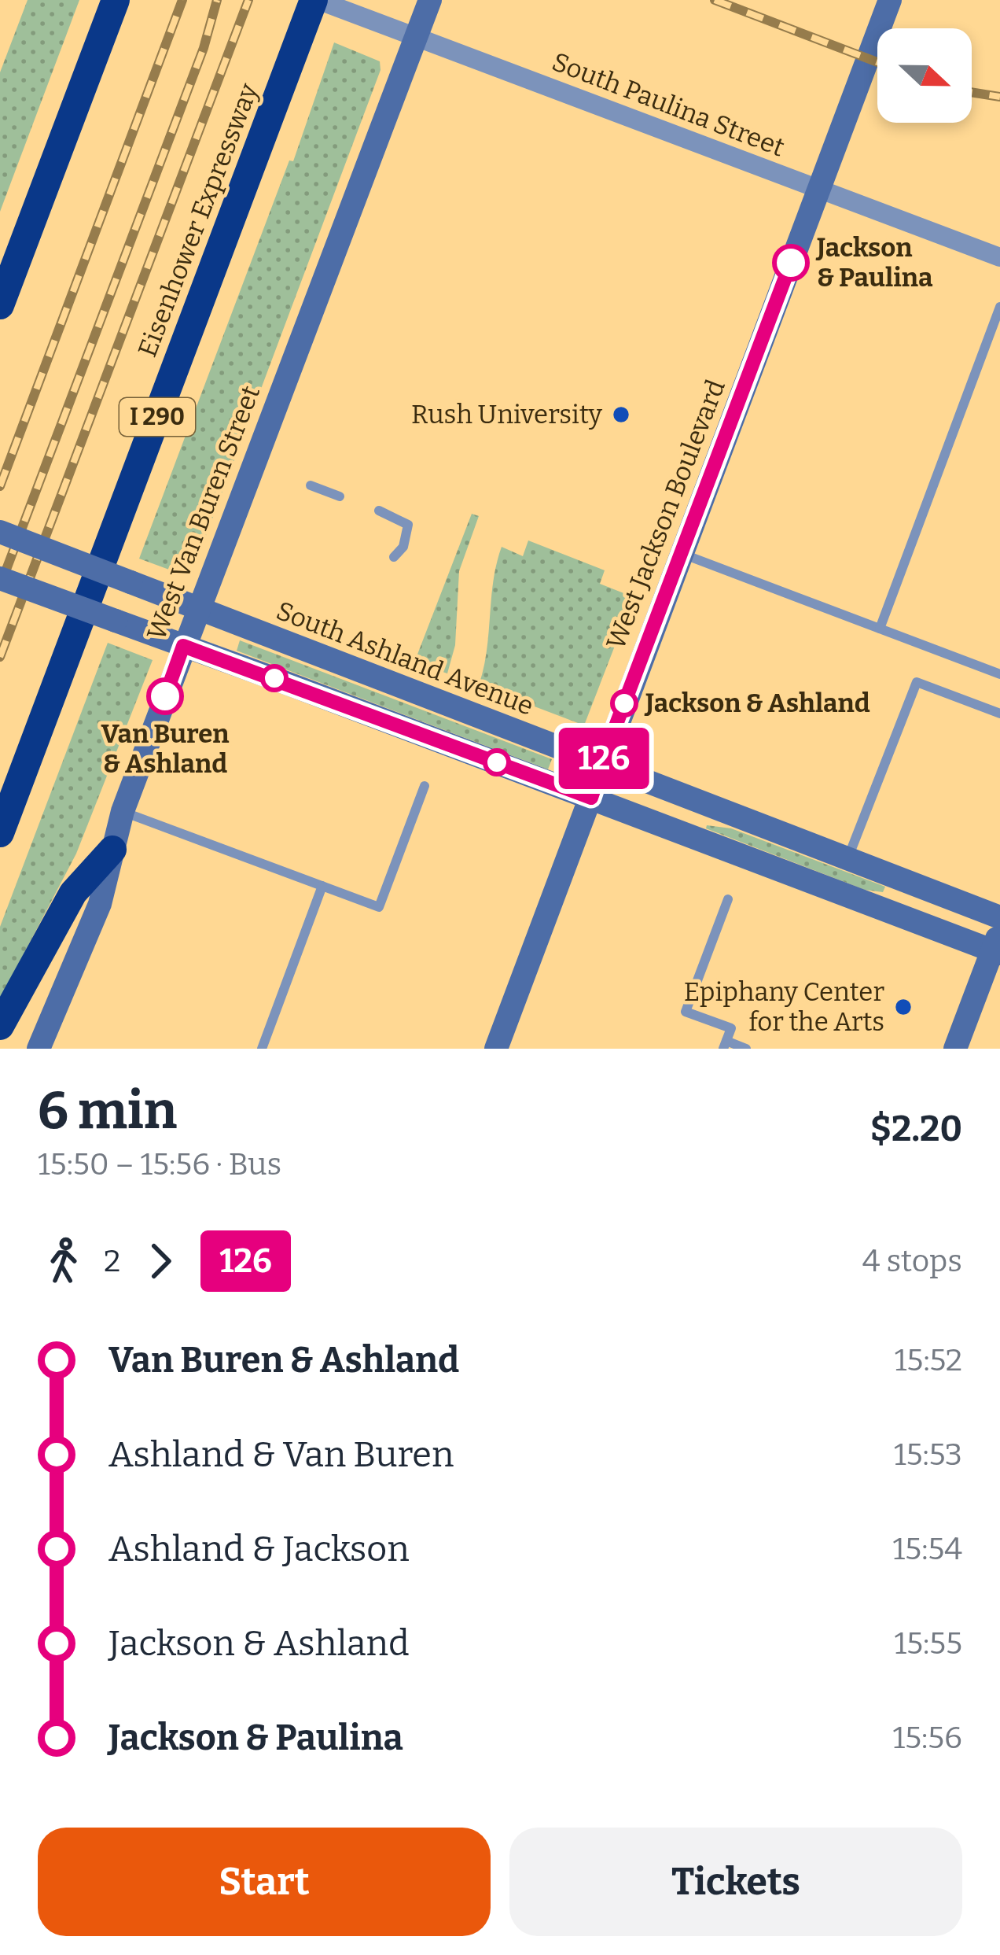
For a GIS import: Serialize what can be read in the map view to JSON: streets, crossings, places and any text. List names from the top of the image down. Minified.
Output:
{"streets":{"highway":["Eisenhower Expressway","I 290"],"street":["South Paulina Street","West Van Buren Street","West Jackson Boulevard","South Ashland Avenue"]},"crossings":[["South Paulina Street","Eisenhower Expressway"],["South Paulina Street","West Van Buren Street"],["South Paulina Street","West Jackson Boulevard"],["West Van Buren Street","South Ashland Avenue"],["West Jackson Boulevard","South Ashland Avenue"]],"places":["Jackson & Paulina","Rush University","Van Buren & Ashland","Jackson & Ashland","Epiphany Center for the Arts"],"lines":["bus line 126"],"north":"right","page":{"on_map":"126","heading":["6 min","15:50 – 15:56 · Bus","$2.20"],"legs":["2","126","4 stops"],"list":[{"name":"Van Buren & Ashland","value":"15:52"},{"name":"Ashland & Van Buren","value":"15:53"},{"name":"Ashland & Jackson","value":"15:54"},{"name":"Jackson & Ashland","value":"15:55"},{"name":"Jackson & Paulina","value":"15:56"}],"buttons":["Start","Tickets"]}}
